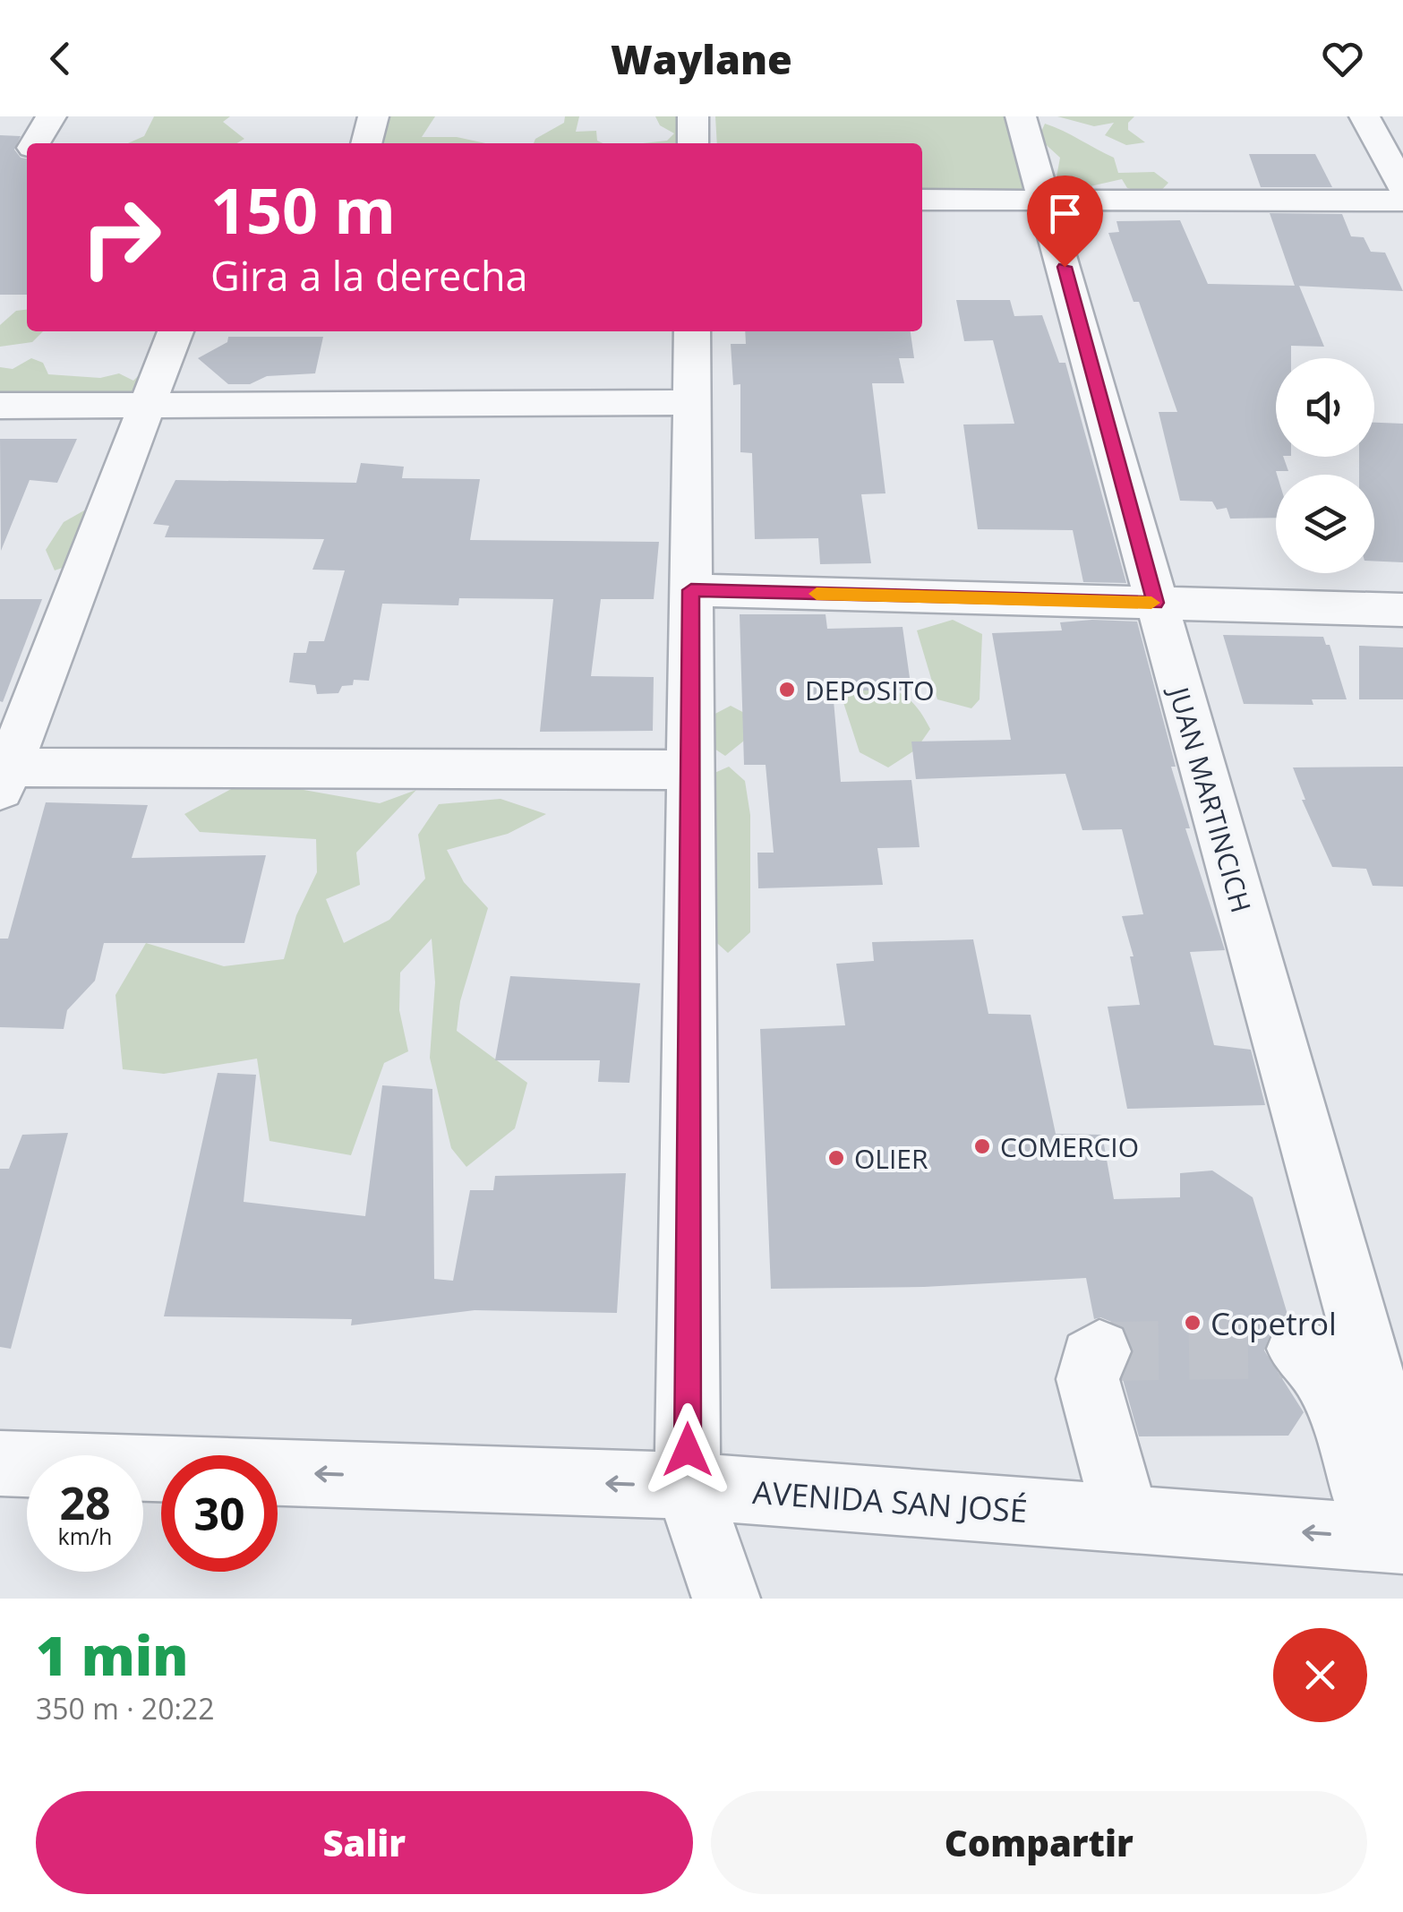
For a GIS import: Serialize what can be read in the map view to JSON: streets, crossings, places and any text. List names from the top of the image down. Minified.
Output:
{"streets":{"street":["JUAN MARTINCICH","AVENIDA SAN JOSÉ"]},"crossings":[["JUAN MARTINCICH","AVENIDA SAN JOSÉ"]],"one_way":["AVENIDA SAN JOSÉ"],"places":["DEPOSITO","COMERCIO","OLIER","Copetrol"],"page":{"header":"Waylane","turn":["150 m","Gira a la derecha"],"speed":"28 km/h","limit":"30","heading":["1 min","350 m · 20:22"],"buttons":["Salir","Compartir"]}}
